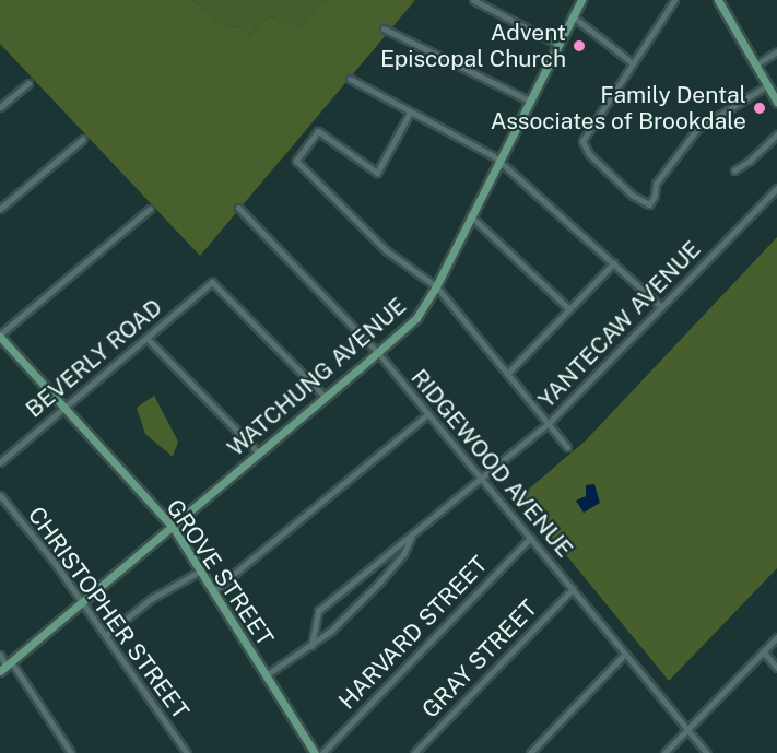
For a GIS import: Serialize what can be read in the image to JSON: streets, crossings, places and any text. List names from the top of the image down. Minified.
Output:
{"streets":{"main road":["WATCHUNG AVENUE","GROVE STREET"],"street":["YANTECAW AVENUE","BEVERLY ROAD","RIDGEWOOD AVENUE","CHRISTOPHER STREET","HARVARD STREET","GRAY STREET"]},"crossings":[["YANTECAW AVENUE","RIDGEWOOD AVENUE"],["BEVERLY ROAD","WATCHUNG AVENUE"],["BEVERLY ROAD","GROVE STREET"],["WATCHUNG AVENUE","RIDGEWOOD AVENUE"],["WATCHUNG AVENUE","GROVE STREET"],["WATCHUNG AVENUE","CHRISTOPHER STREET"],["RIDGEWOOD AVENUE","HARVARD STREET"],["RIDGEWOOD AVENUE","GRAY STREET"]],"places":["Advent Episcopal Church","Family Dental Associates of Brookdale"]}
